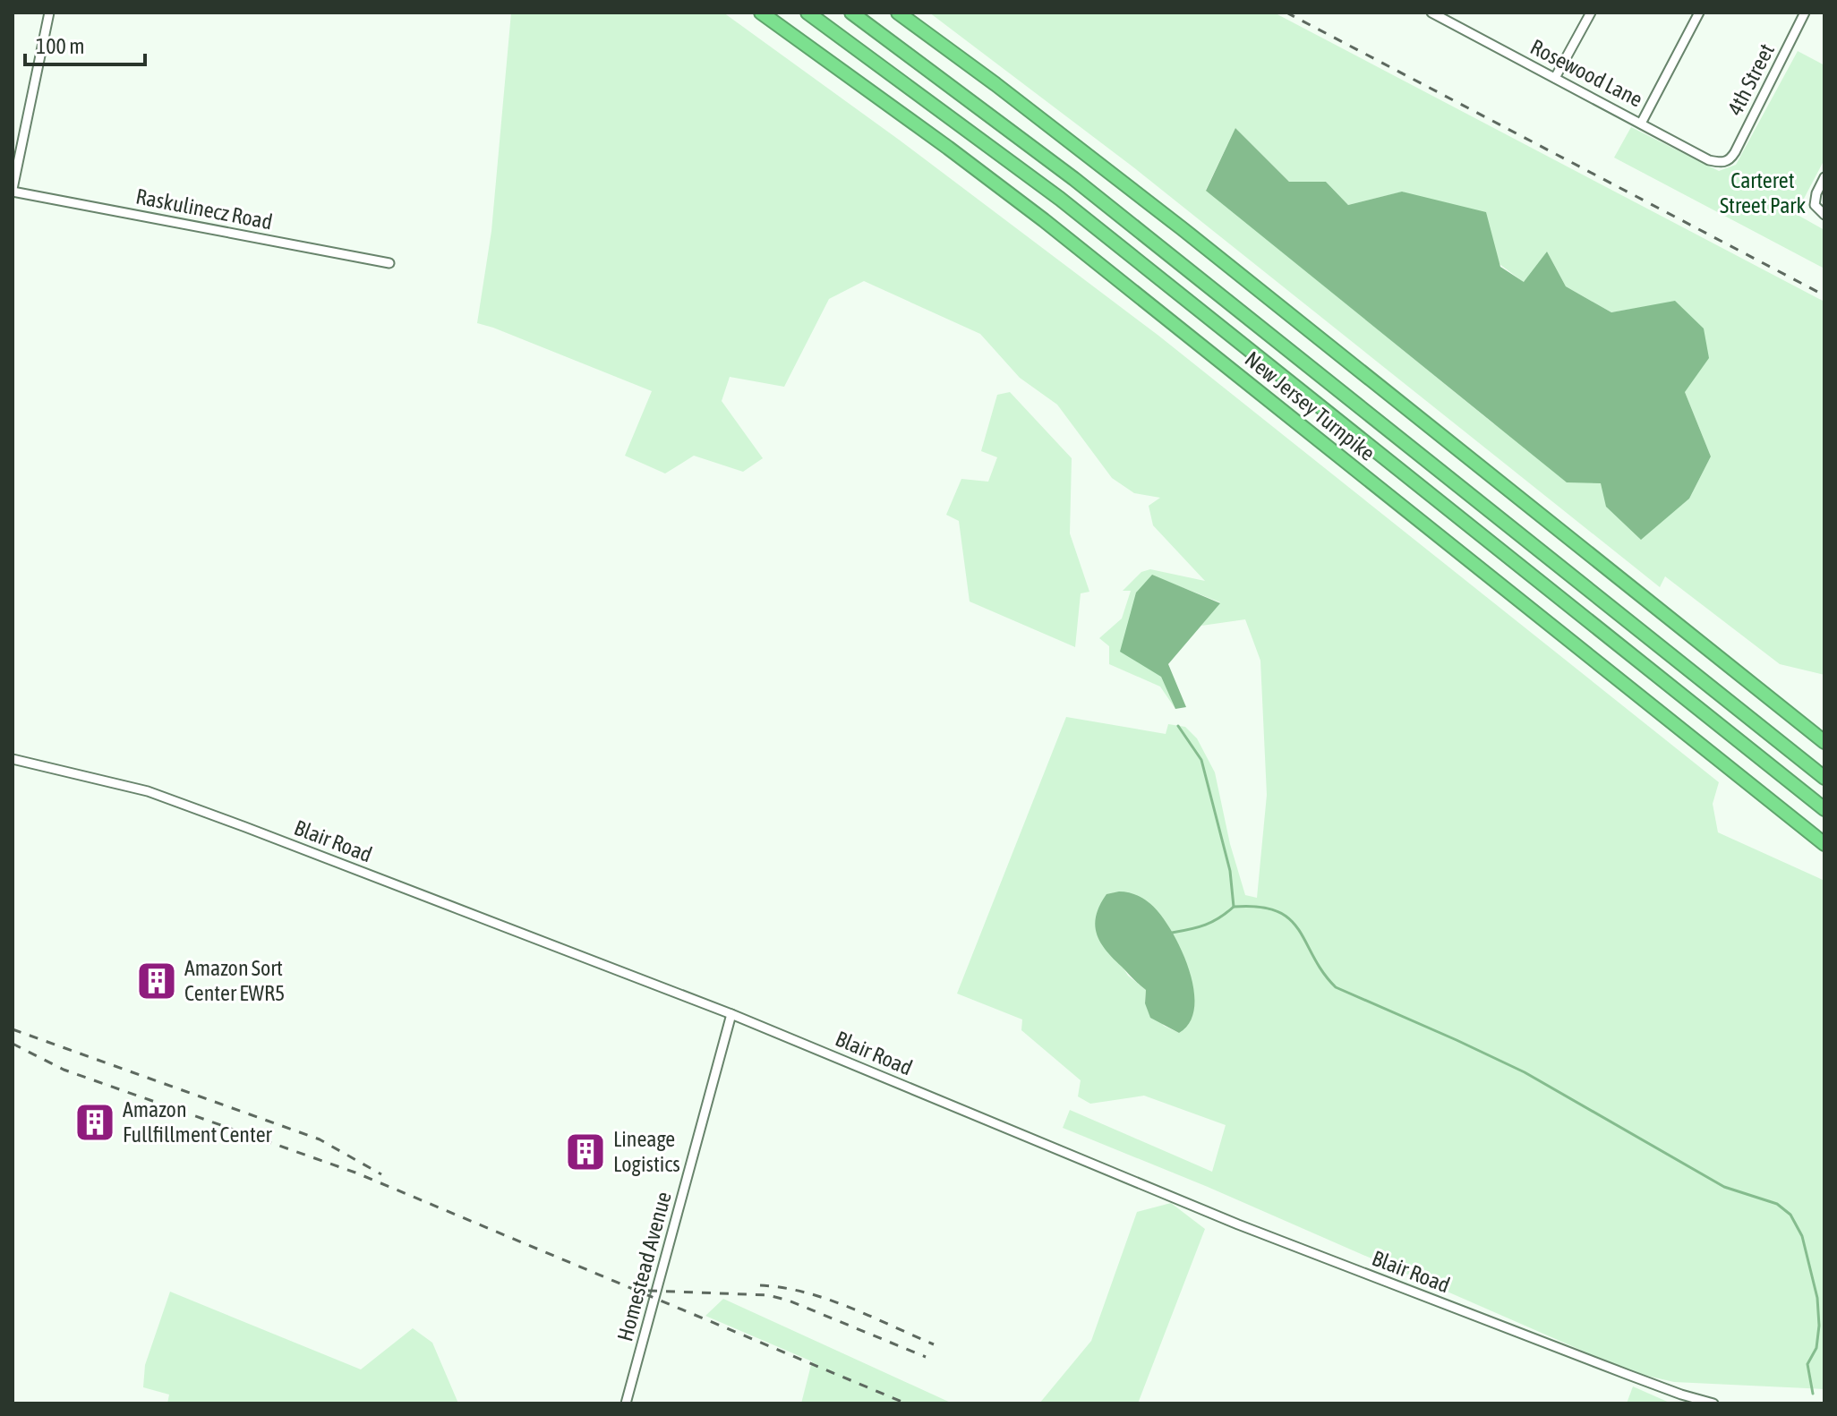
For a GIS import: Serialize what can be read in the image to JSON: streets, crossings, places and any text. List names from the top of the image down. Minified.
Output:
{"streets":{"highway":["New Jersey Turnpike"],"street":["Rosewood Lane","4th Street","Raskulinecz Road","Blair Road","Homestead Avenue"]},"crossings":[["Rosewood Lane","4th Street"],["Blair Road","Homestead Avenue"]],"parks":["Carteret Street Park"],"places":{"building":["Amazon Sort Center EWR5","Amazon Fullfillment Center","Lineage Logistics"]},"scale_bar":"100 m"}
